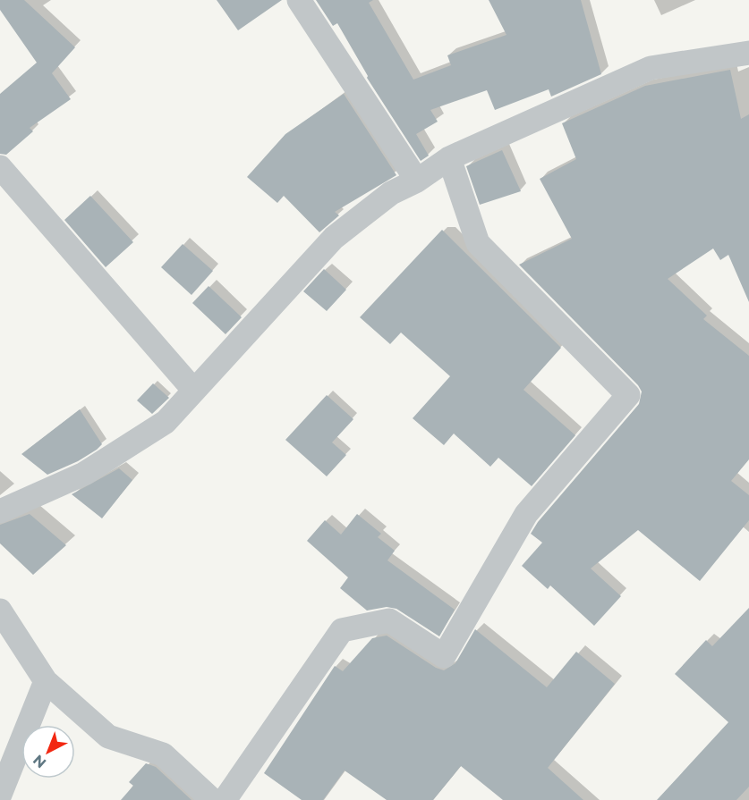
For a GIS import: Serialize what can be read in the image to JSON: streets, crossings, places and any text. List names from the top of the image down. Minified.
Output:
{"north":"bottom left"}
